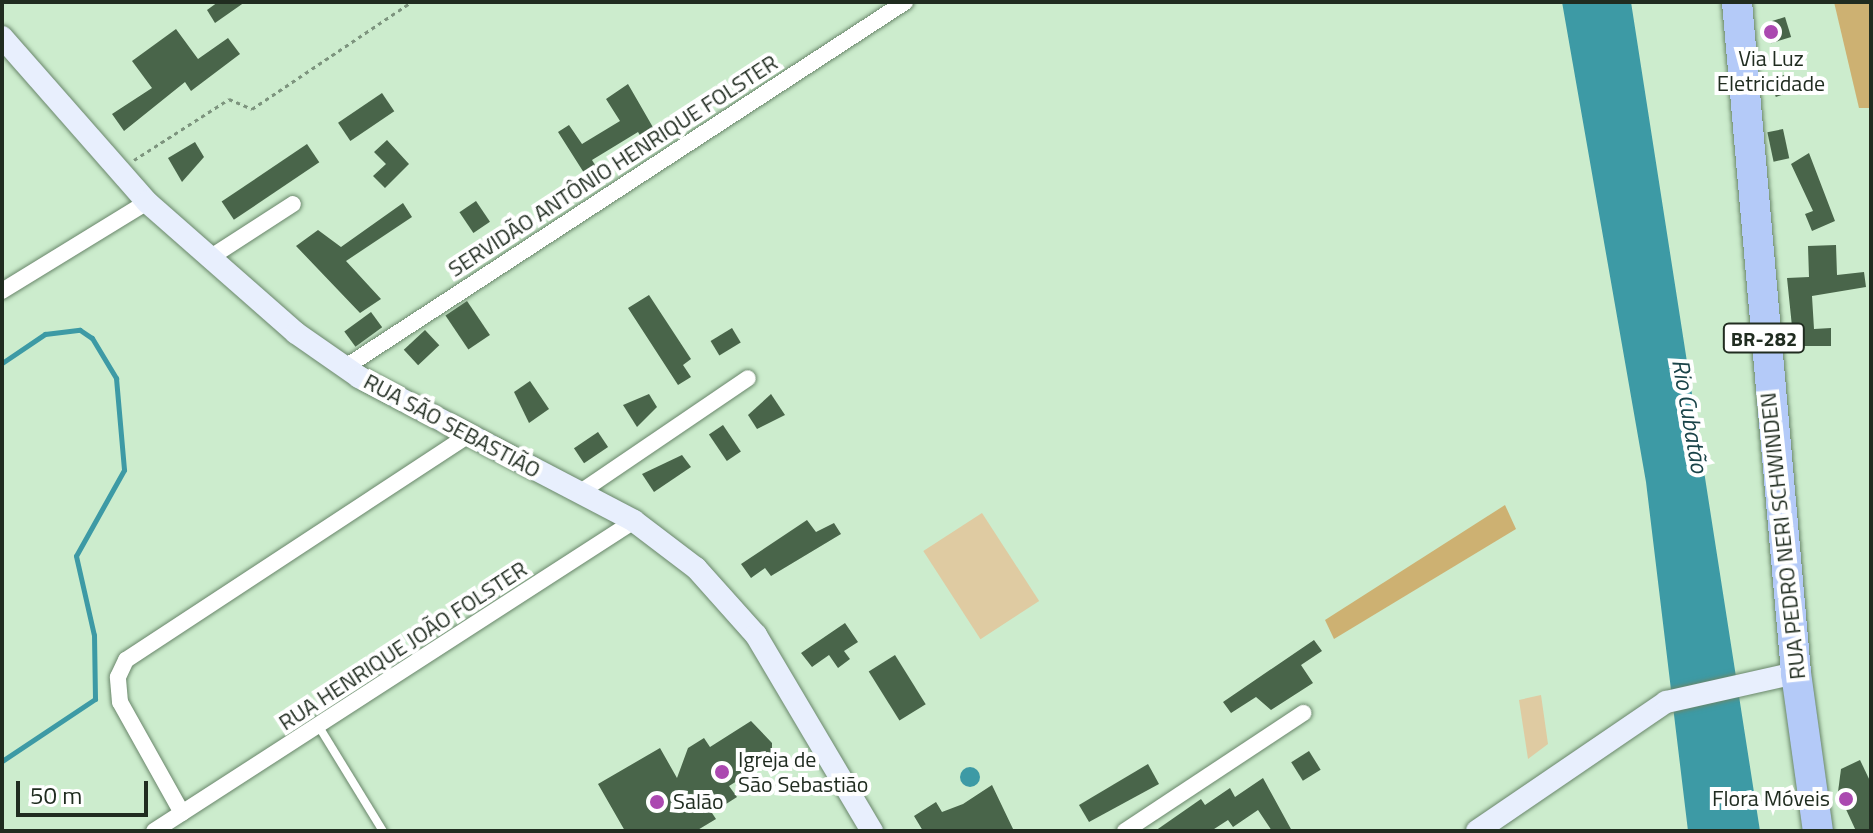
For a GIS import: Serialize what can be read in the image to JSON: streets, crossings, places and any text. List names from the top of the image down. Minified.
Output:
{"streets":{"highway":["BR-282","RUA PEDRO NERI SCHWINDEN"],"main road":["RUA SÃO SEBASTIÃO"],"street":["SERVIDÃO ANTÔNIO HENRIQUE FOLSTER","RUA HENRIQUE JOÃO FOLSTER"]},"crossings":[["SERVIDÃO ANTÔNIO HENRIQUE FOLSTER","RUA SÃO SEBASTIÃO"],["RUA SÃO SEBASTIÃO","RUA HENRIQUE JOÃO FOLSTER"]],"water":["Rio Cubatão"],"places":["Via Luz Eletricidade","Igreja de São Sebastião","Flora Móveis","Salão"],"scale_bar":"50 m"}
